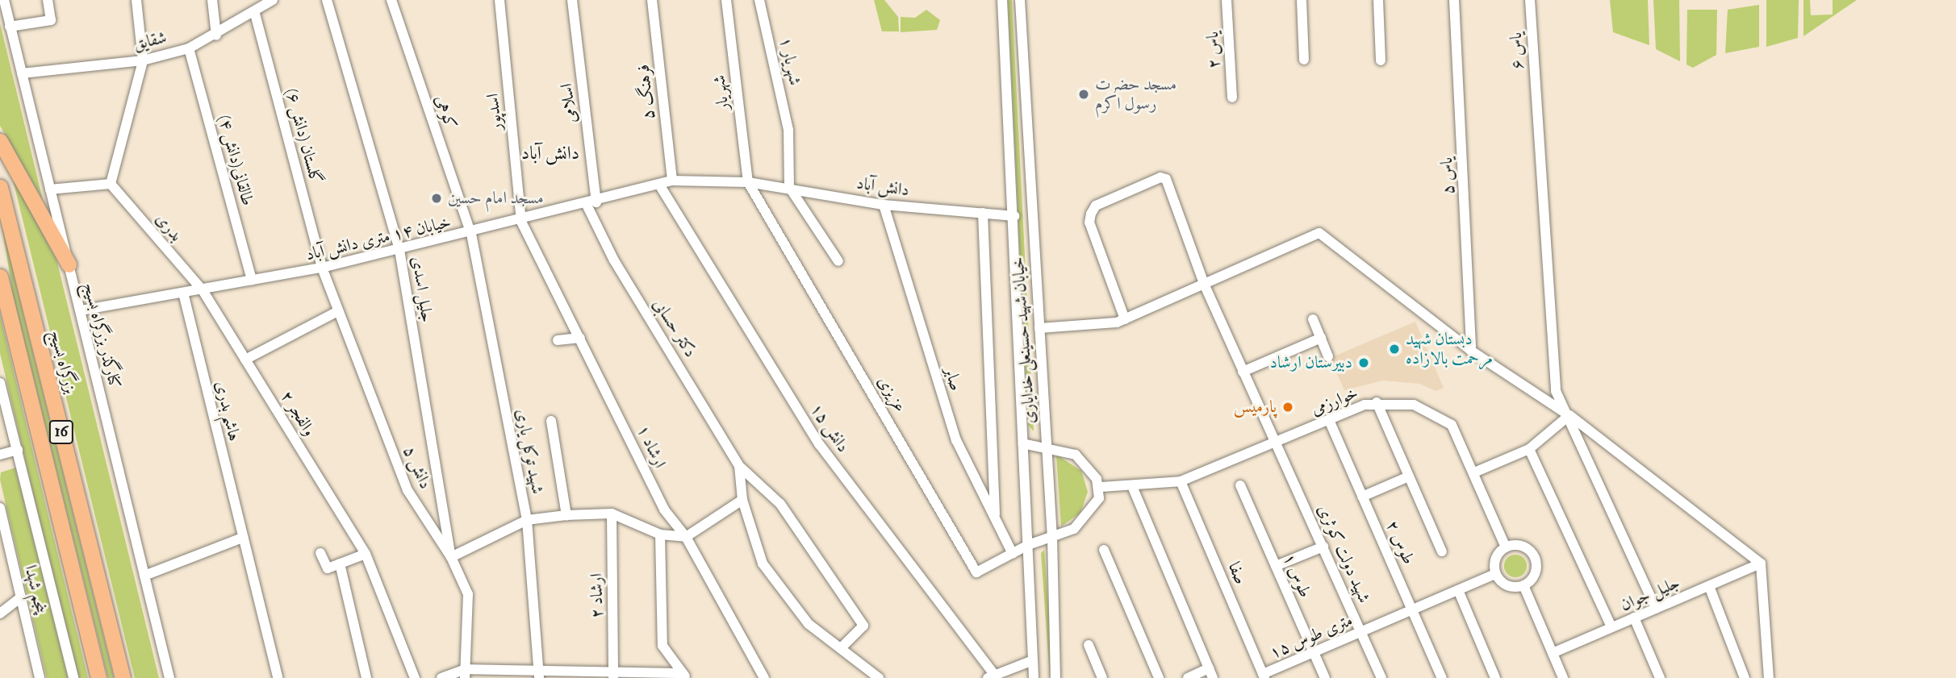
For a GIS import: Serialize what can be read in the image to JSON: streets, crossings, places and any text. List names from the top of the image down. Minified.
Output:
{"streets":{"highway":["بزرگراه بسیج","16"],"street":["شقایق","یاس ۲","یاس ۶","شهریار ۱","فرهنگ ۵","شهریار","اسلامی","کوهی","اسدپور","گلستان (دانش ۶)","طالقانی(دانش ۴)","یاس ۵","دانش آباد","بدری","خیابان ۱۴ متری دانش آباد","جلیل اسدی","دکتر حسابی","کنارگذر بزرگراه بسیج","خیابان شهید حسینعلی خدایاری","صابر","عزیزی","خوارزمی","هاشم بدری","والفجر ۲","دانش ۱۵","ارشاد ۱","شهید توکل یاری","دانش ۵","طوس ۲","شهید دولت کوثری","صفا","طوس ۱","پنجم شهدا","جلیل جوان","ارشاد ۲","۱۵ متری طوس"]},"crossings":[["شقایق","گلستان (دانش ۶)"],["شقایق","طالقانی(دانش ۴)"],["شقایق","کنارگذر بزرگراه بسیج"],["یاس ۶","جلیل جوان"],["شهریار ۱","دانش آباد"],["فرهنگ ۵","خیابان ۱۴ متری دانش آباد"],["شهریار","دانش آباد"],["شهریار","خیابان ۱۴ متری دانش آباد"],["شهریار","عزیزی"],["اسلامی","خیابان ۱۴ متری دانش آباد"],["اسلامی","دکتر حسابی"],["کوهی","خیابان ۱۴ متری دانش آباد"],["کوهی","شهید توکل یاری"],["اسدپور","خیابان ۱۴ متری دانش آباد"],["اسدپور","ارشاد ۱"],["گلستان (دانش ۶)","خیابان ۱۴ متری دانش آباد"],["گلستان (دانش ۶)","دانش ۵"],["طالقانی(دانش ۴)","خیابان ۱۴ متری دانش آباد"],["دانش آباد","خیابان ۱۴ متری دانش آباد"],["دانش آباد","خیابان شهید حسینعلی خدایاری"],["دانش آباد","صابر"],["دانش آباد","عزیزی"],["بدری","خیابان ۱۴ متری دانش آباد"],["بدری","والفجر ۲"],["خیابان ۱۴ متری دانش آباد","جلیل اسدی"],["خیابان ۱۴ متری دانش آباد","دکتر حسابی"],["خیابان ۱۴ متری دانش آباد","کنارگذر بزرگراه بسیج"],["خیابان ۱۴ متری دانش آباد","عزیزی"],["خیابان ۱۴ متری دانش آباد","هاشم بدری"],["خیابان ۱۴ متری دانش آباد","والفجر ۲"],["خیابان ۱۴ متری دانش آباد","دانش ۱۵"],["خیابان ۱۴ متری دانش آباد","ارشاد ۱"],["خیابان ۱۴ متری دانش آباد","شهید توکل یاری"],["خیابان ۱۴ متری دانش آباد","دانش ۵"],["جلیل اسدی","دانش ۵"],["خیابان شهید حسینعلی خدایاری","عزیزی"],["صابر","عزیزی"],["خوارزمی","طوس ۲"],["خوارزمی","شهید دولت کوثری"],["خوارزمی","صفا"],["خوارزمی","۱۵ متری طوس"],["طوس ۲","۱۵ متری طوس"],["شهید دولت کوثری","۱۵ متری طوس"],["صفا","۱۵ متری طوس"],["طوس ۱","۱۵ متری طوس"]],"districts":["دانش آباد"],"places":["مسجد حضرت رسول اکرم","مسجد امام حسین","دبستان شهید مرحمت بالازاده","دبیرستان ارشاد","پارمیس"]}
